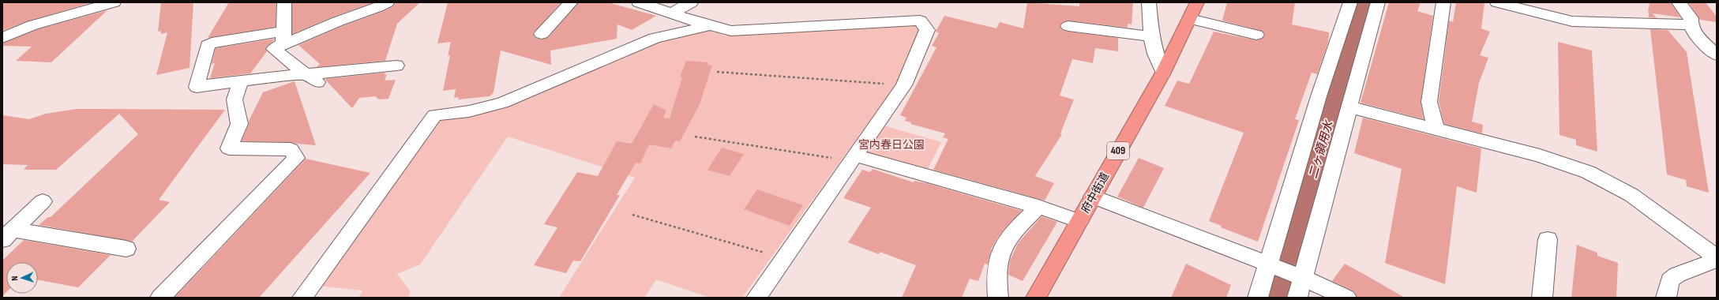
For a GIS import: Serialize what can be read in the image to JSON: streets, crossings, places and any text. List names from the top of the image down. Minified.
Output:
{"streets":{"highway":["409","府中街道"]},"water":["二ヶ領用水"],"parks":["宮内春日公園"],"north":"left"}
